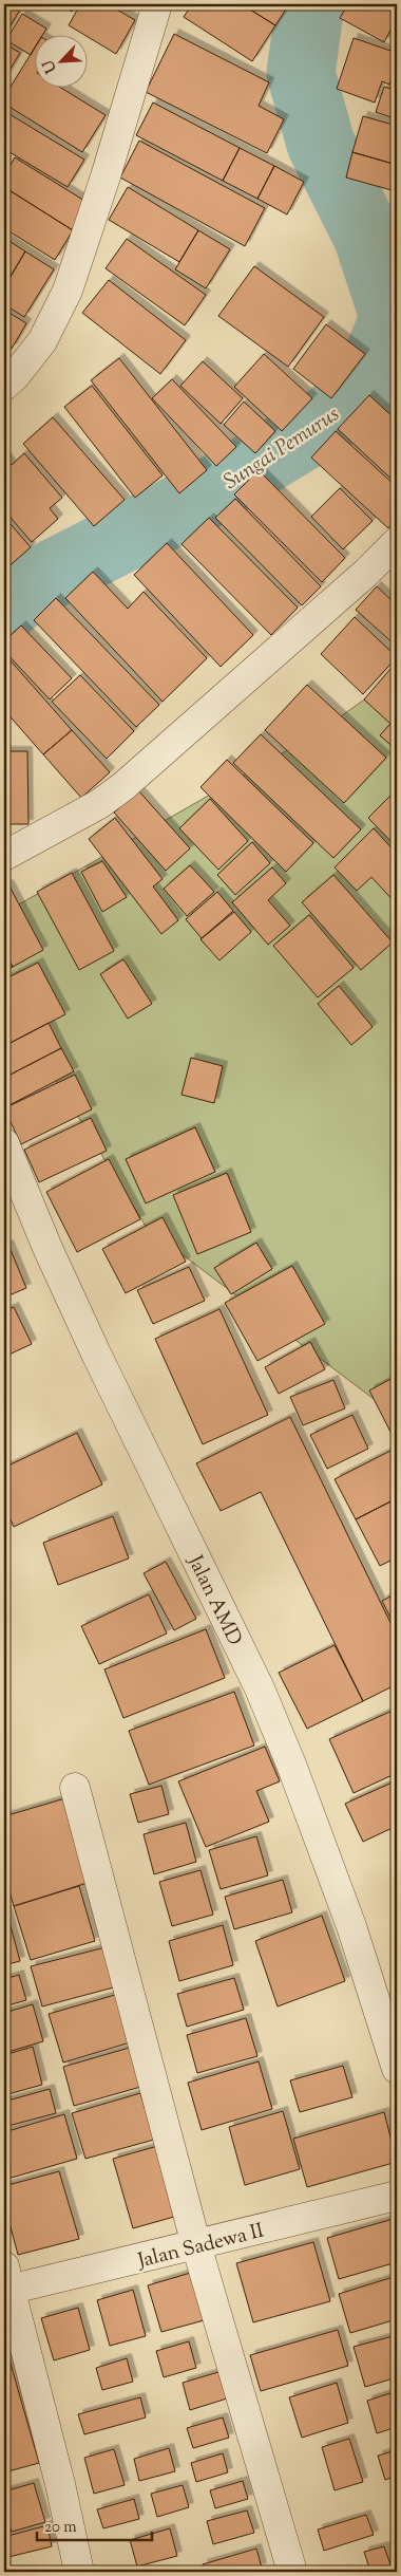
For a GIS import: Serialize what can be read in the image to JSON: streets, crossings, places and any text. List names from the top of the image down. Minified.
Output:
{"streets":{"street":["Jalan AMD","Jalan Sadewa II"]},"water":["Sungai Pemurus"],"scale_bar":"20 m","north":"bottom left"}
